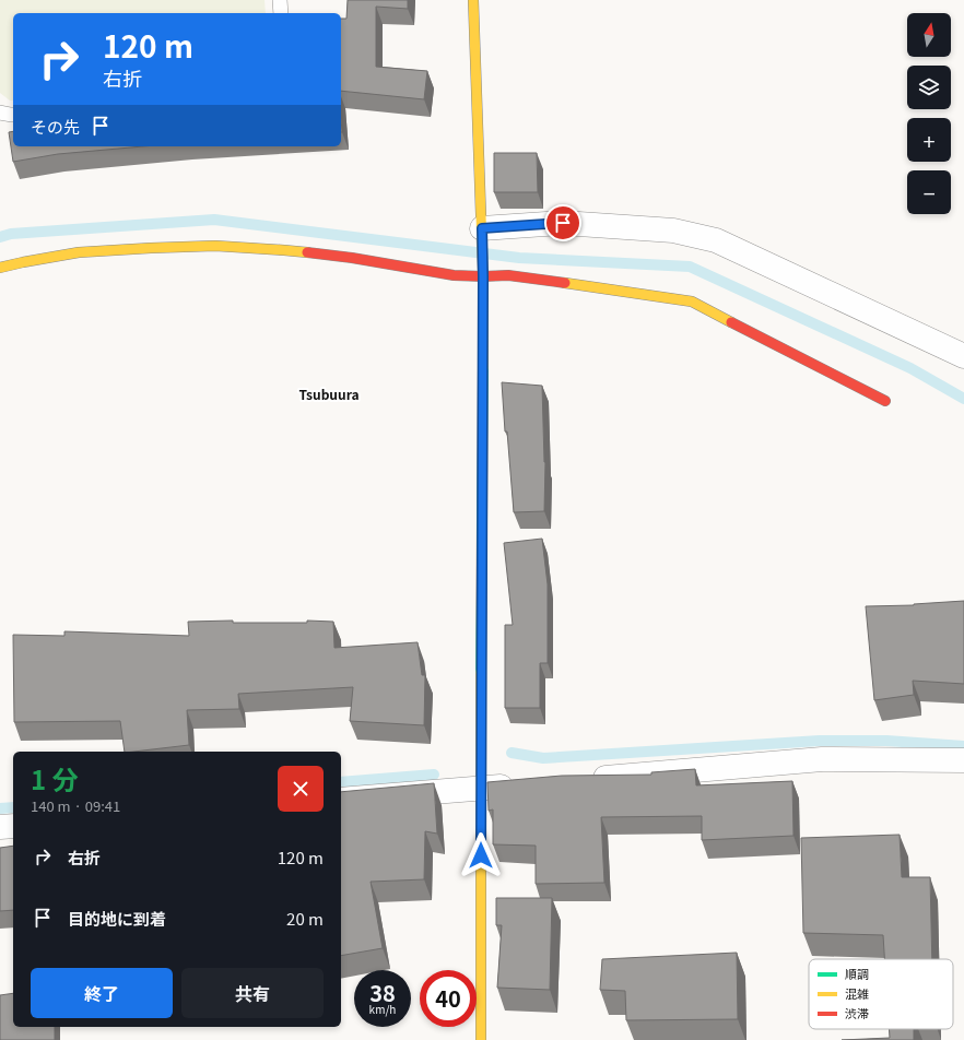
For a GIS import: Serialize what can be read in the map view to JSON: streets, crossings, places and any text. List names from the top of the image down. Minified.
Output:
{"districts":["Tsubuura"],"legend":["順調","混雑","渋滞"],"north":"top","page":{"map_buttons":["+","−"],"turn":["120 m","右折"],"then":"その先","heading":["1 分","140 m · 09:41"],"list":[{"name":"右折","value":"120 m"},{"name":"目的地に到着","value":"20 m"}],"buttons":["終了","共有"],"speed":"38 km/h","limit":"40"}}
